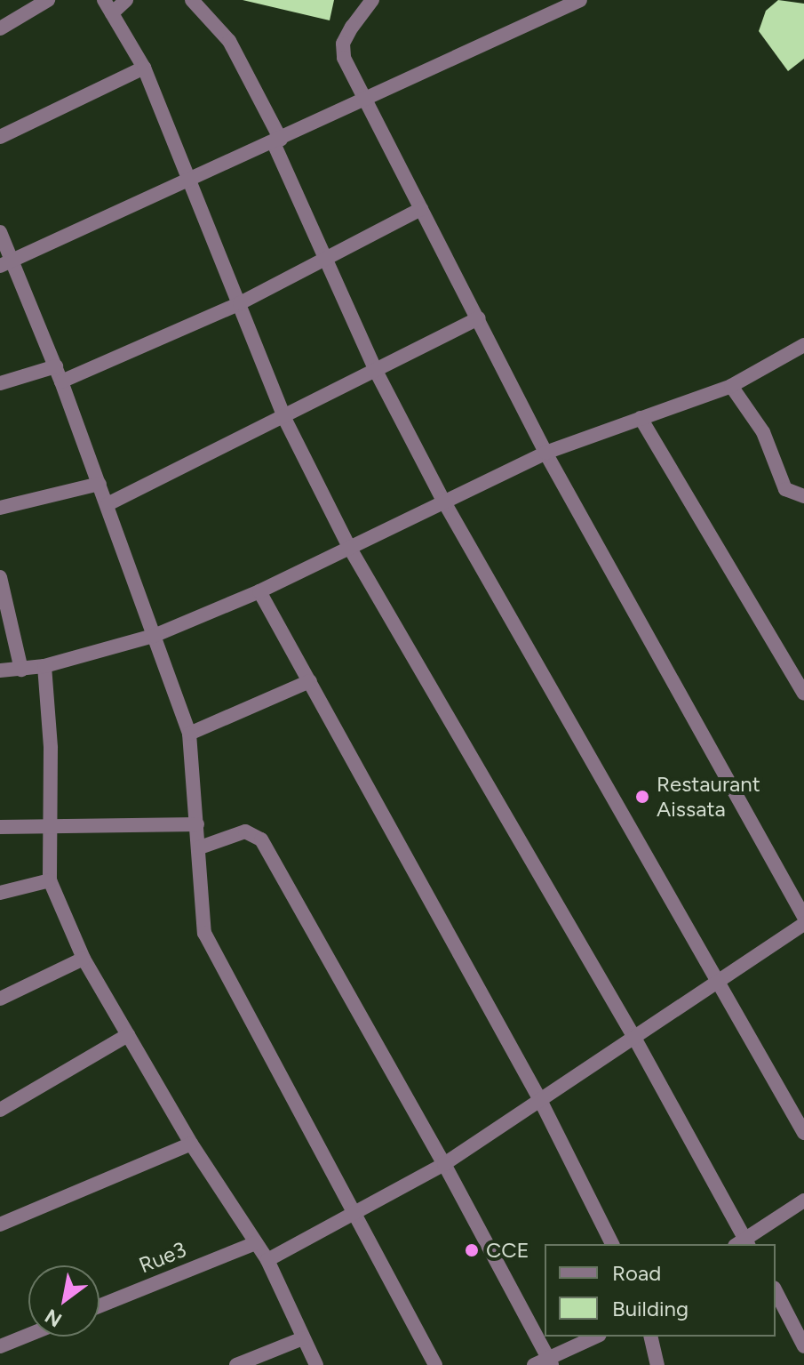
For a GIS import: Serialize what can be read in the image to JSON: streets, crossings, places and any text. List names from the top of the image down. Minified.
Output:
{"streets":{"street":["Rue3"]},"places":["Restaurant Aissata","CCE"],"legend":["Road","Building"],"north":"bottom left"}
